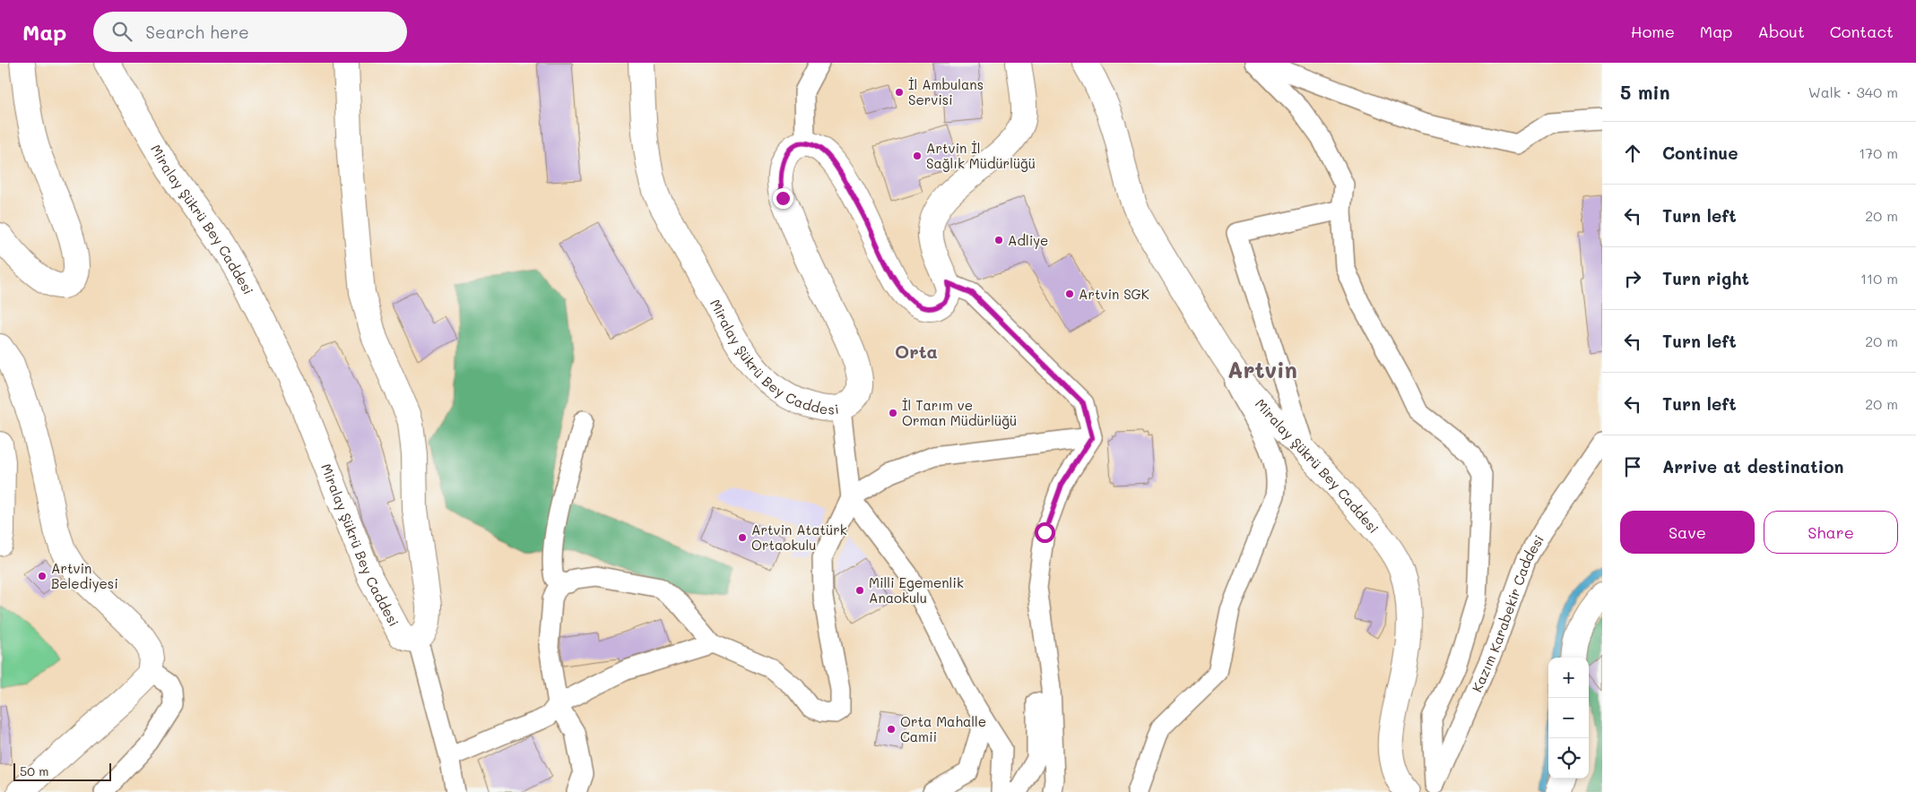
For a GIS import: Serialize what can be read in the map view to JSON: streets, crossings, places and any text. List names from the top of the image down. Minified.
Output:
{"streets":{"main road":["Miralay Şükrü Bey Caddesi"],"street":["Kazım Karabekir Caddesi"]},"districts":["Orta","Artvin"],"places":["İl Ambulans Servisi","Artvin İl Sağlık Müdürlüğü","Adliye","Artvin SGK","İl Tarım ve Orman Müdürlüğü","Artvin Atatürk Ortaokulu","Artvin Belediyesi","Milli Egemenlik Anaokulu","Orta Mahalle Camii"],"scale_bar":"50 m","page":{"header":"Map","search":"Search here","nav":["Home","Map","About","Contact"],"heading":["5 min","Walk · 340 m"],"list":[["Continue","170 m"],["Turn left","20 m"],["Turn right","110 m"],["Turn left","20 m"],["Turn left","20 m"],"Arrive at destination"],"buttons":["Save","Share"],"map_buttons":["+","−"],"scale":"50 m"}}
